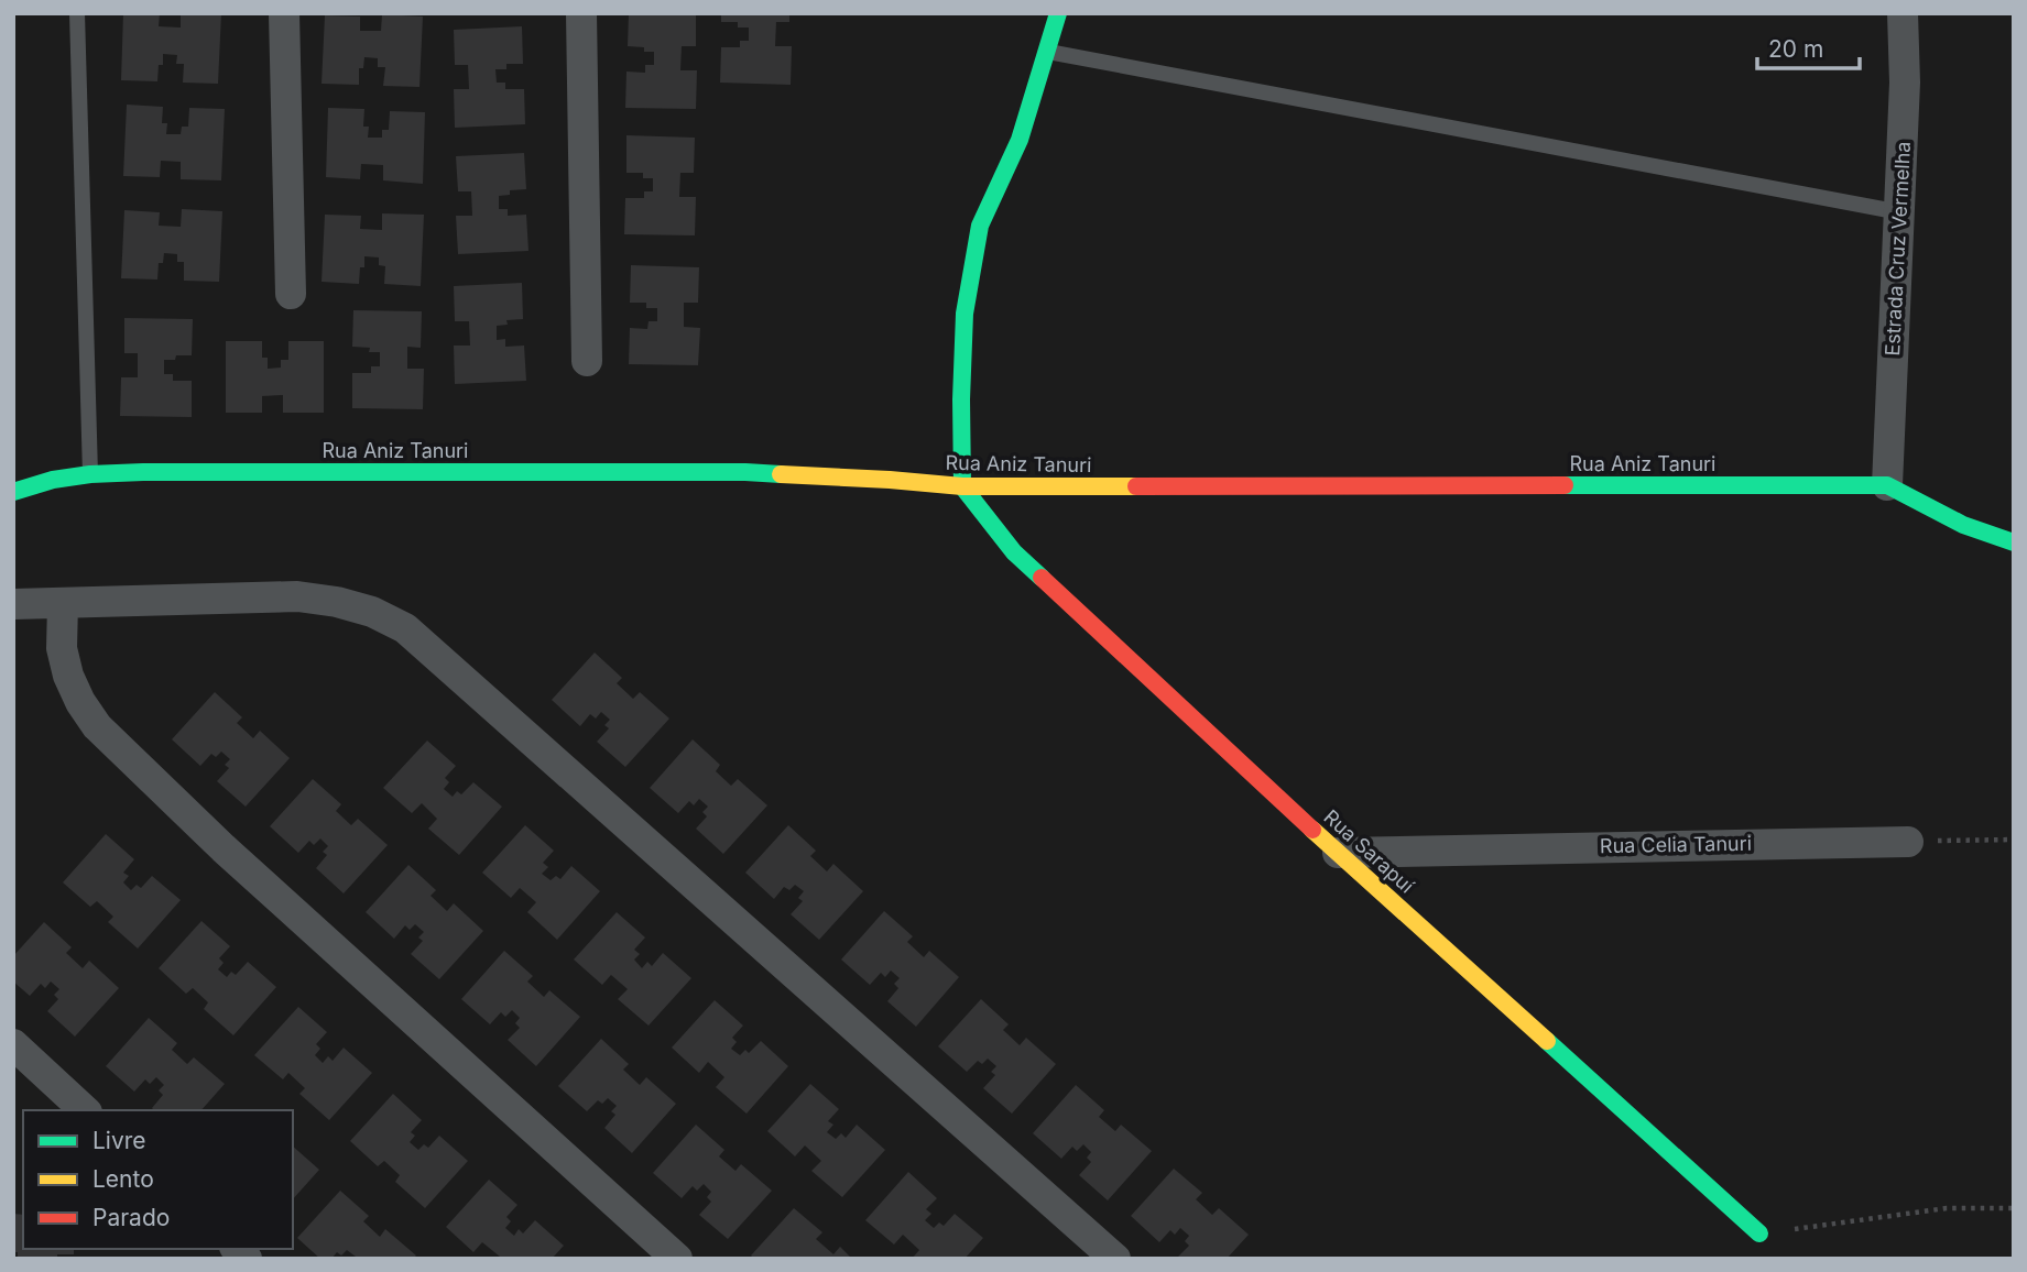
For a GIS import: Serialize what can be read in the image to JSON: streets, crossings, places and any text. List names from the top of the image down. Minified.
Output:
{"streets":{"street":["Estrada Cruz Vermelha","Rua Aniz Tanuri","Rua Celia Tanuri","Rua Sarapuí"]},"crossings":[["Estrada Cruz Vermelha","Rua Aniz Tanuri"],["Rua Aniz Tanuri","Rua Sarapuí"],["Rua Celia Tanuri","Rua Sarapuí"]],"legend":["Livre","Lento","Parado"],"scale_bar":"20 m"}
